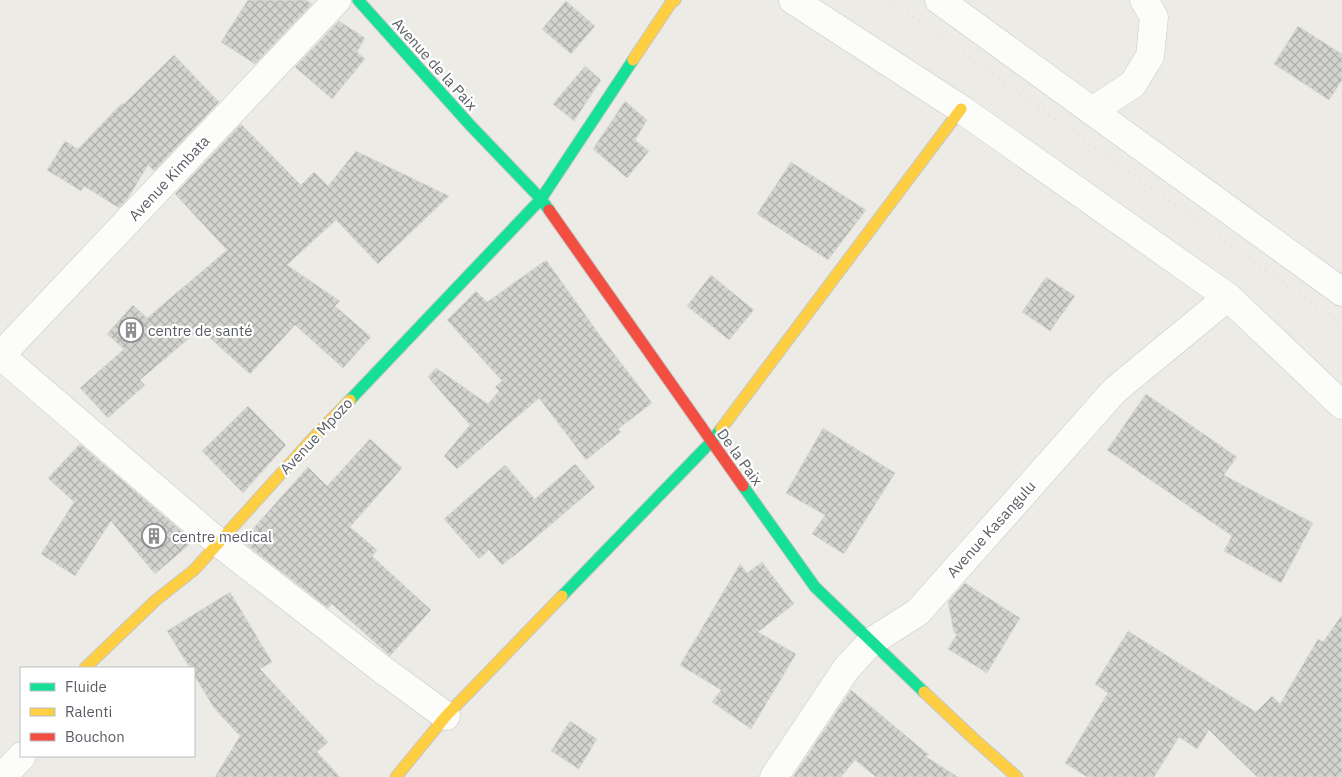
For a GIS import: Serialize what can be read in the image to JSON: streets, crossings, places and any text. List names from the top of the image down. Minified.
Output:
{"streets":{"street":["Avenue de la Paix","Avenue Kimbata","Avenue Mpozo","De la Paix","Avenue Kasangulu"]},"crossings":[["Avenue de la Paix","De la Paix"],["Avenue Mpozo","De la Paix"],["De la Paix","Avenue Kasangulu"]],"places":{"building":["centre de santé","centre medical"]},"legend":["Fluide","Ralenti","Bouchon"]}
